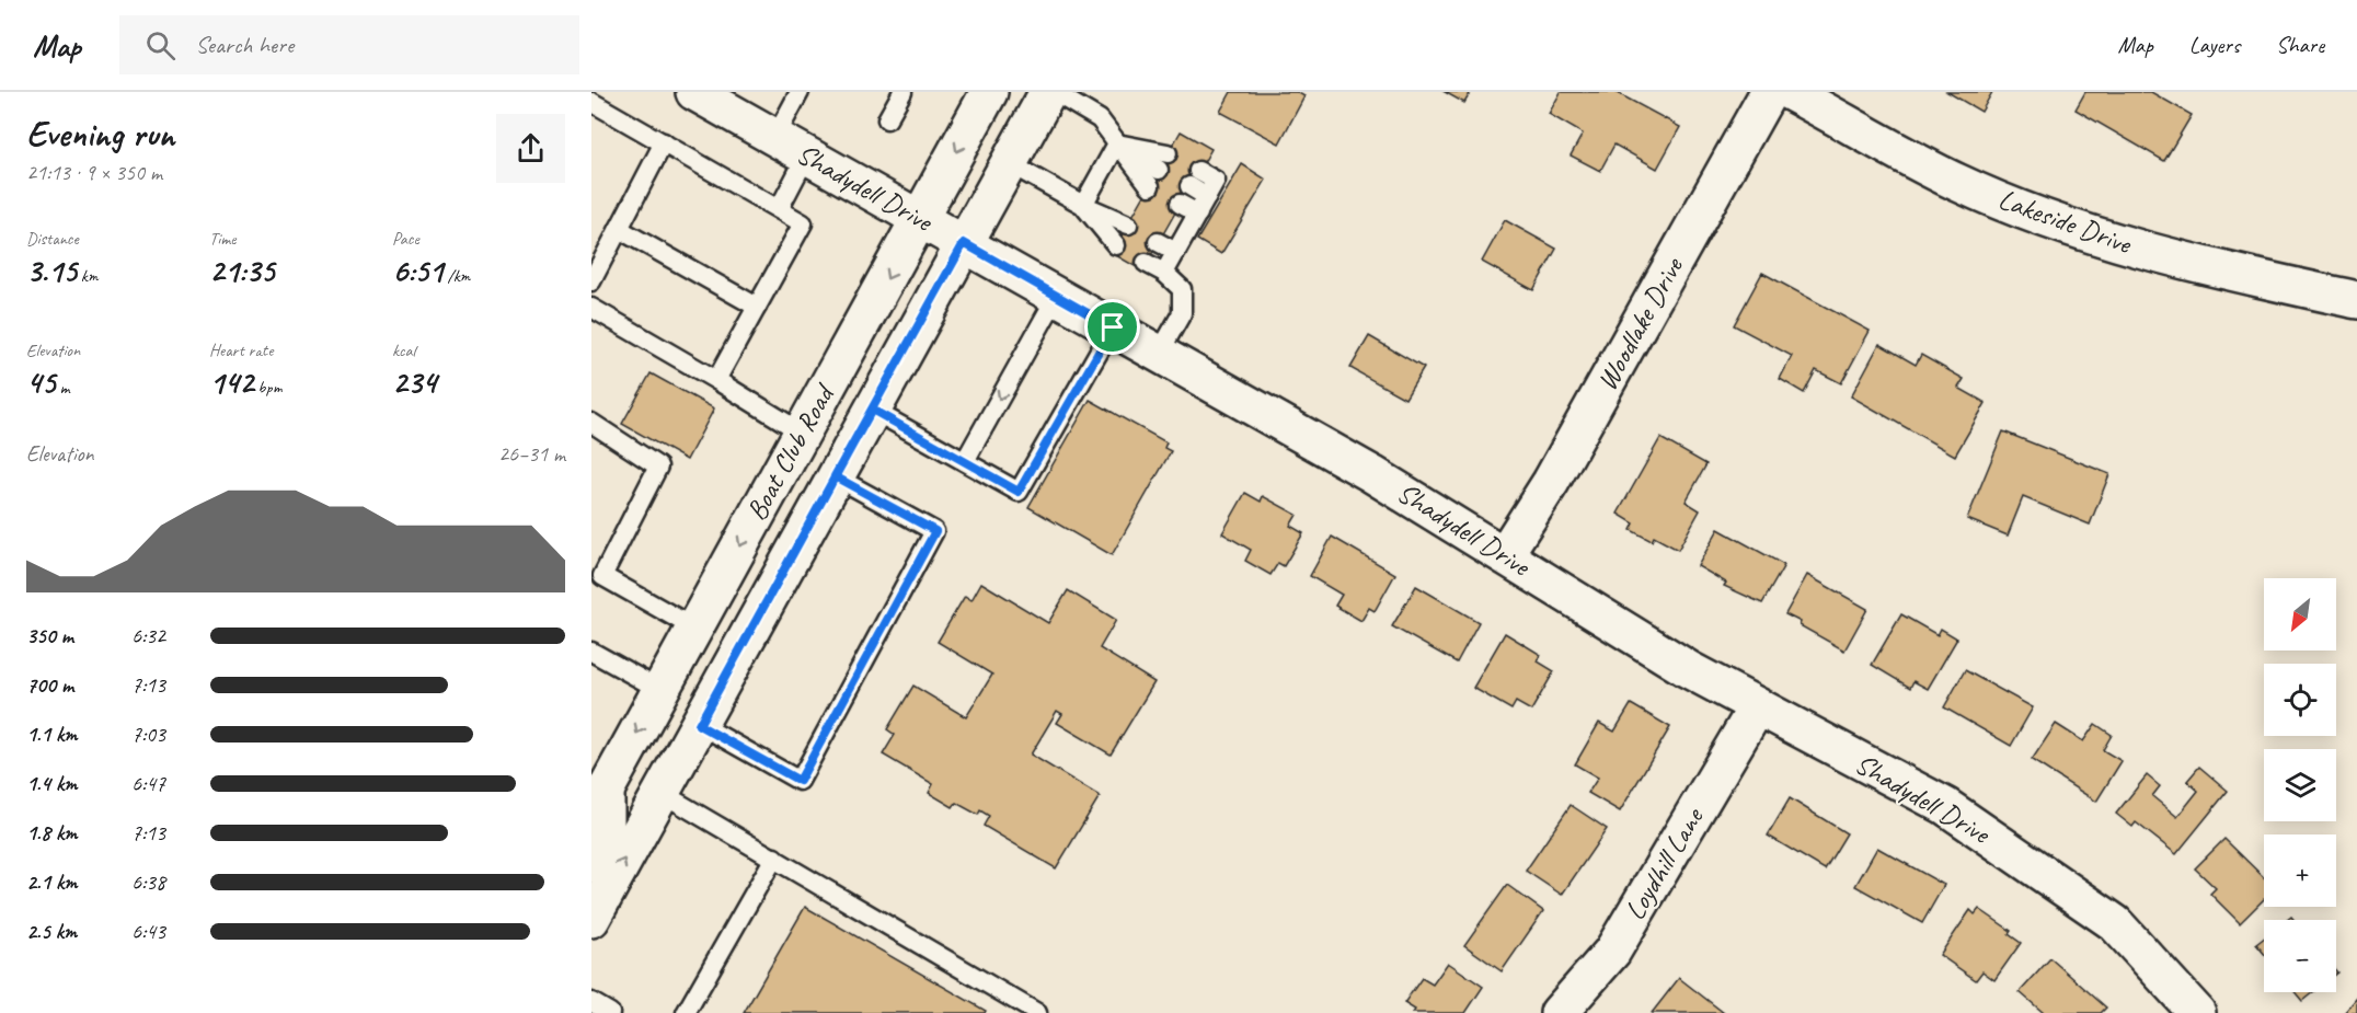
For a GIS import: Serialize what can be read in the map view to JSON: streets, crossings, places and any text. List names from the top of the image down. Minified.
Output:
{"streets":{"street":["Shadydell Drive","Lakeside Drive","Woodlake Drive","Boat Club Road","Loydhill Lane"]},"crossings":[["Shadydell Drive","Woodlake Drive"],["Shadydell Drive","Boat Club Road"],["Shadydell Drive","Loydhill Lane"]],"north":"bottom left","page":{"header":"Map","search":"Search here","nav":["Map","Layers","Share"],"heading":["Evening run","21:13 · 9 × 350 m"],"stats":[["Distance","3.15 km"],["Time","21:35"],["Pace","6:51 /km"],["Elevation","45 m"],["Heart rate","142 bpm"],["kcal","234"]],"chart":["Elevation","26–31 m"],"map_buttons":["+","−"],"list":[{"name":"350 m","note":"6:32"},{"name":"700 m","note":"7:13"},{"name":"1.1 km","note":"7:03"},{"name":"1.4 km","note":"6:47"},{"name":"1.8 km","note":"7:13"},{"name":"2.1 km","note":"6:38"},{"name":"2.5 km","note":"6:43"}]}}
